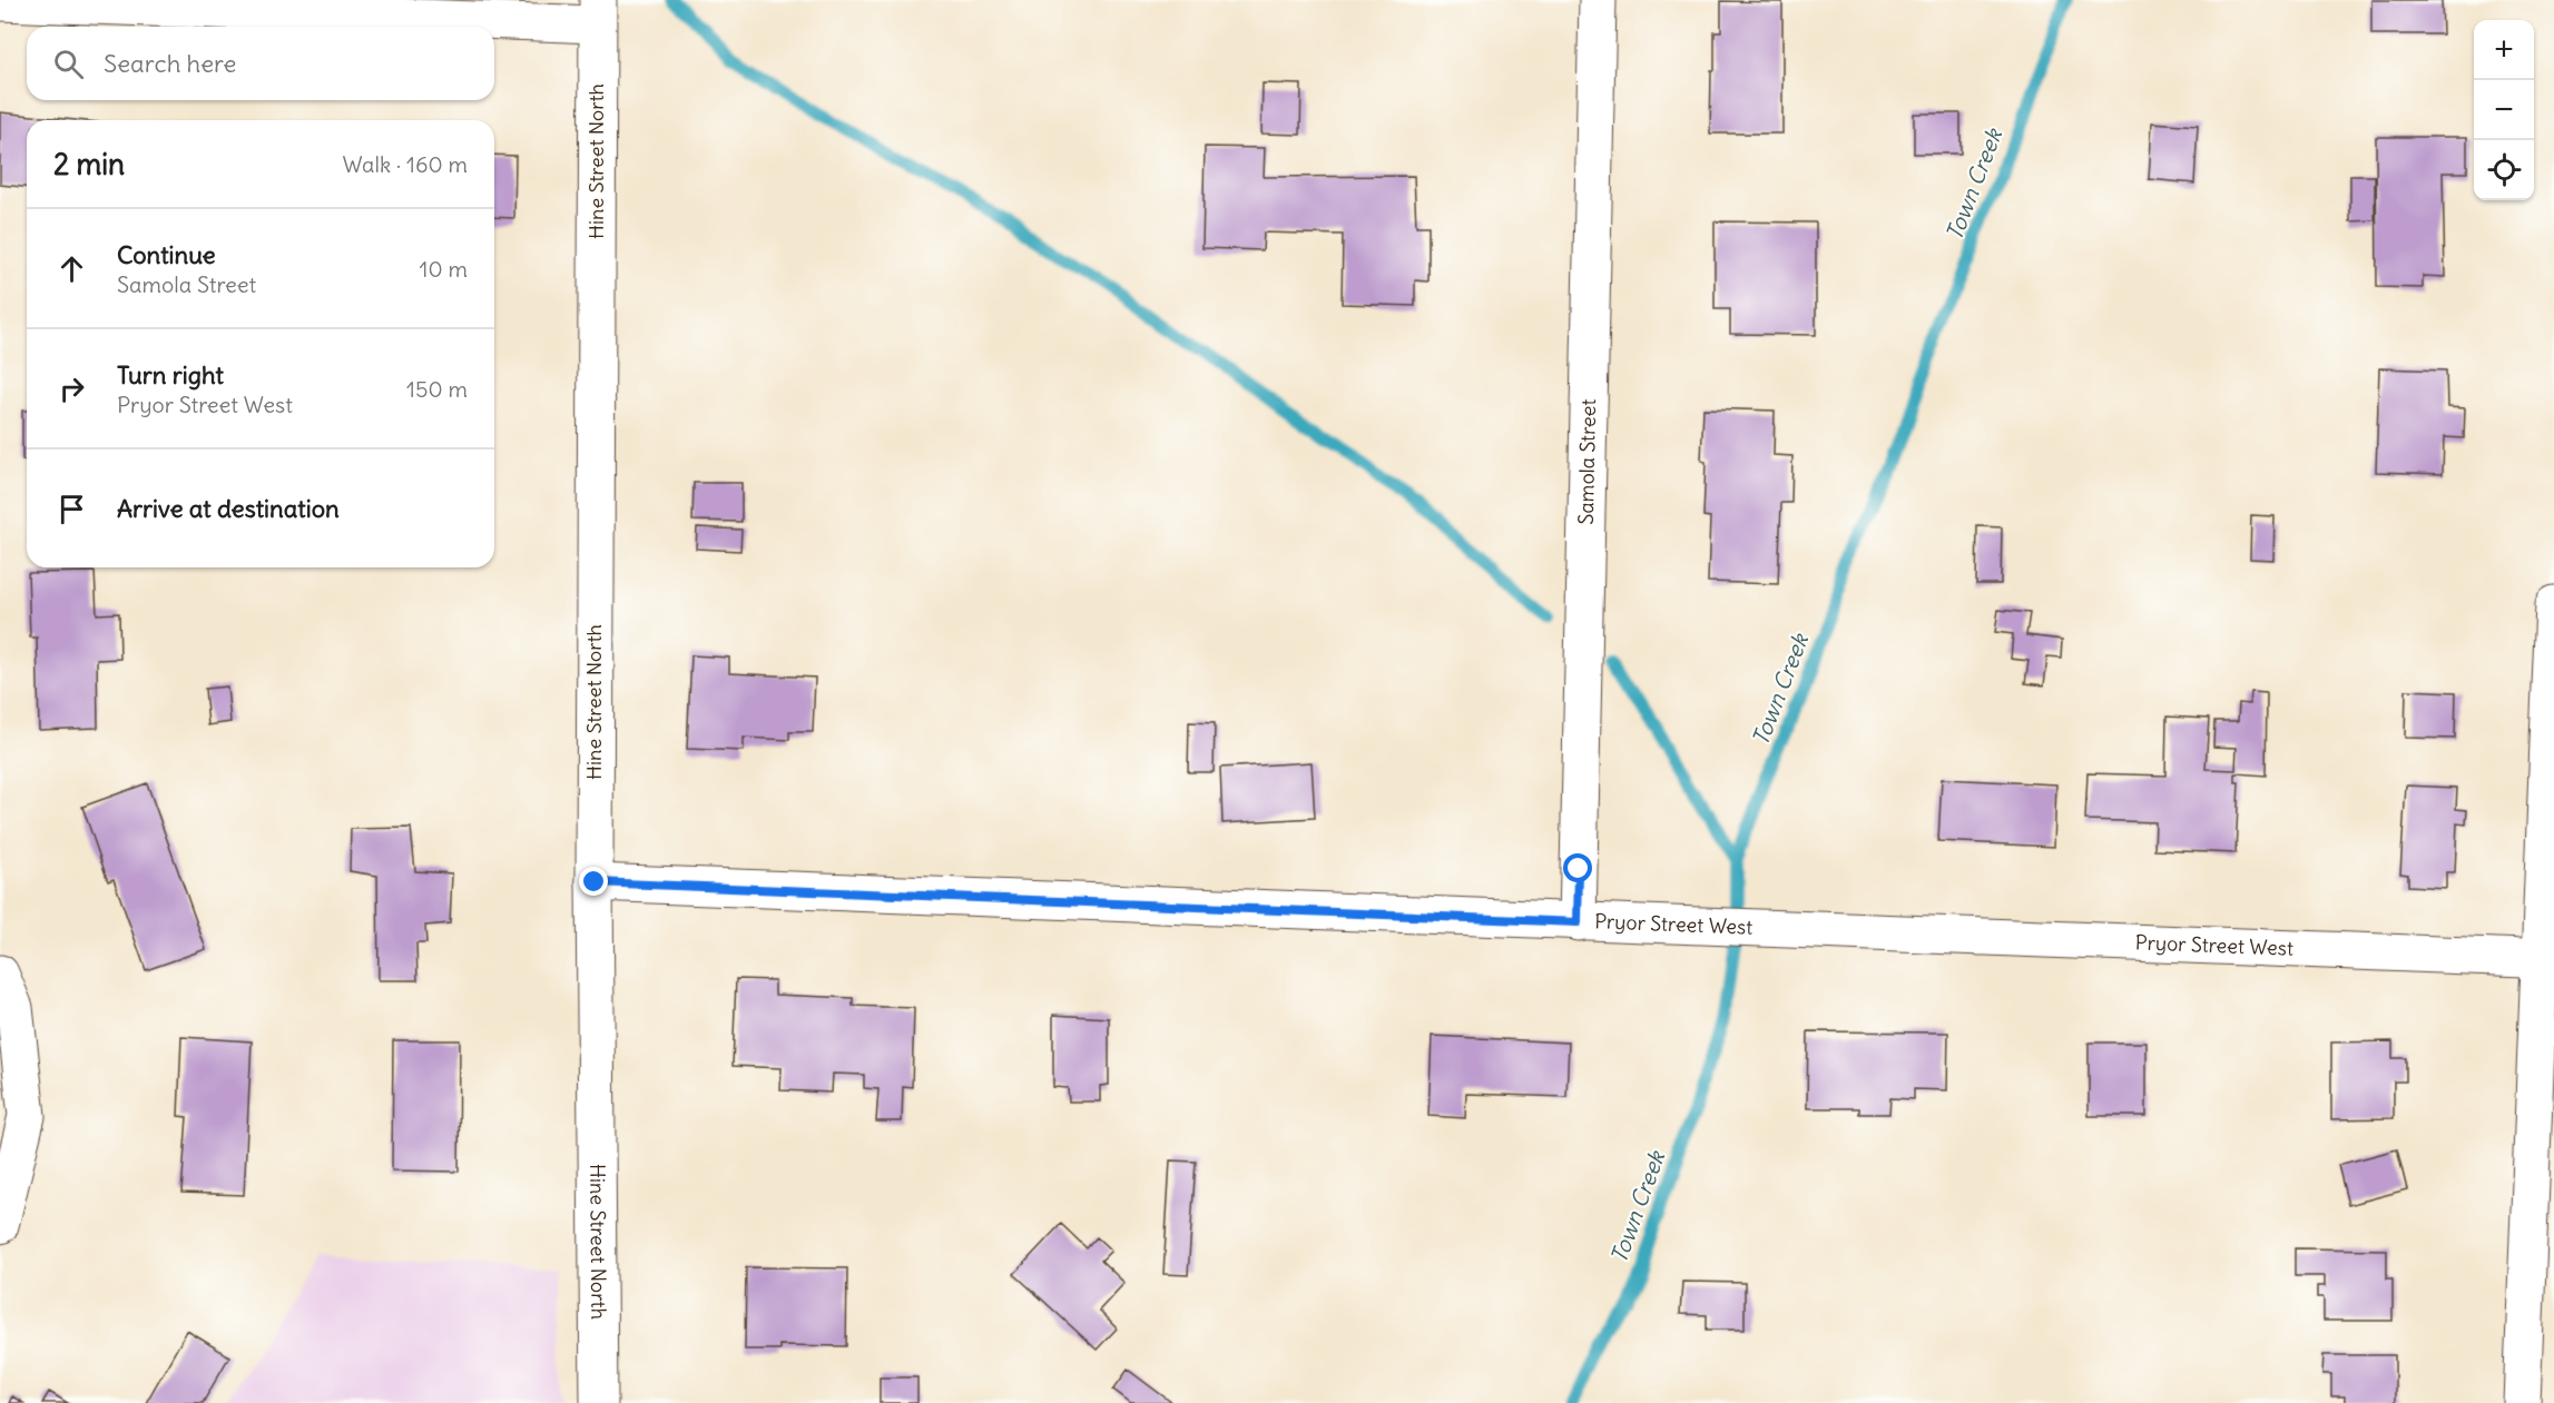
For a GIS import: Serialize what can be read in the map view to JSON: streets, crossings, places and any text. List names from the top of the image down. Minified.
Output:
{"streets":{"street":["Hine Street North","Samola Street","Pryor Street West"]},"crossings":[["Hine Street North","Pryor Street West"],["Samola Street","Pryor Street West"]],"water":["Town Creek"],"page":{"map_buttons":["+","−"],"search":"Search here","heading":["2 min","Walk · 160 m"],"list":[["Continue","Samola Street","10 m"],["Turn right","Pryor Street West","150 m"],"Arrive at destination"]}}
